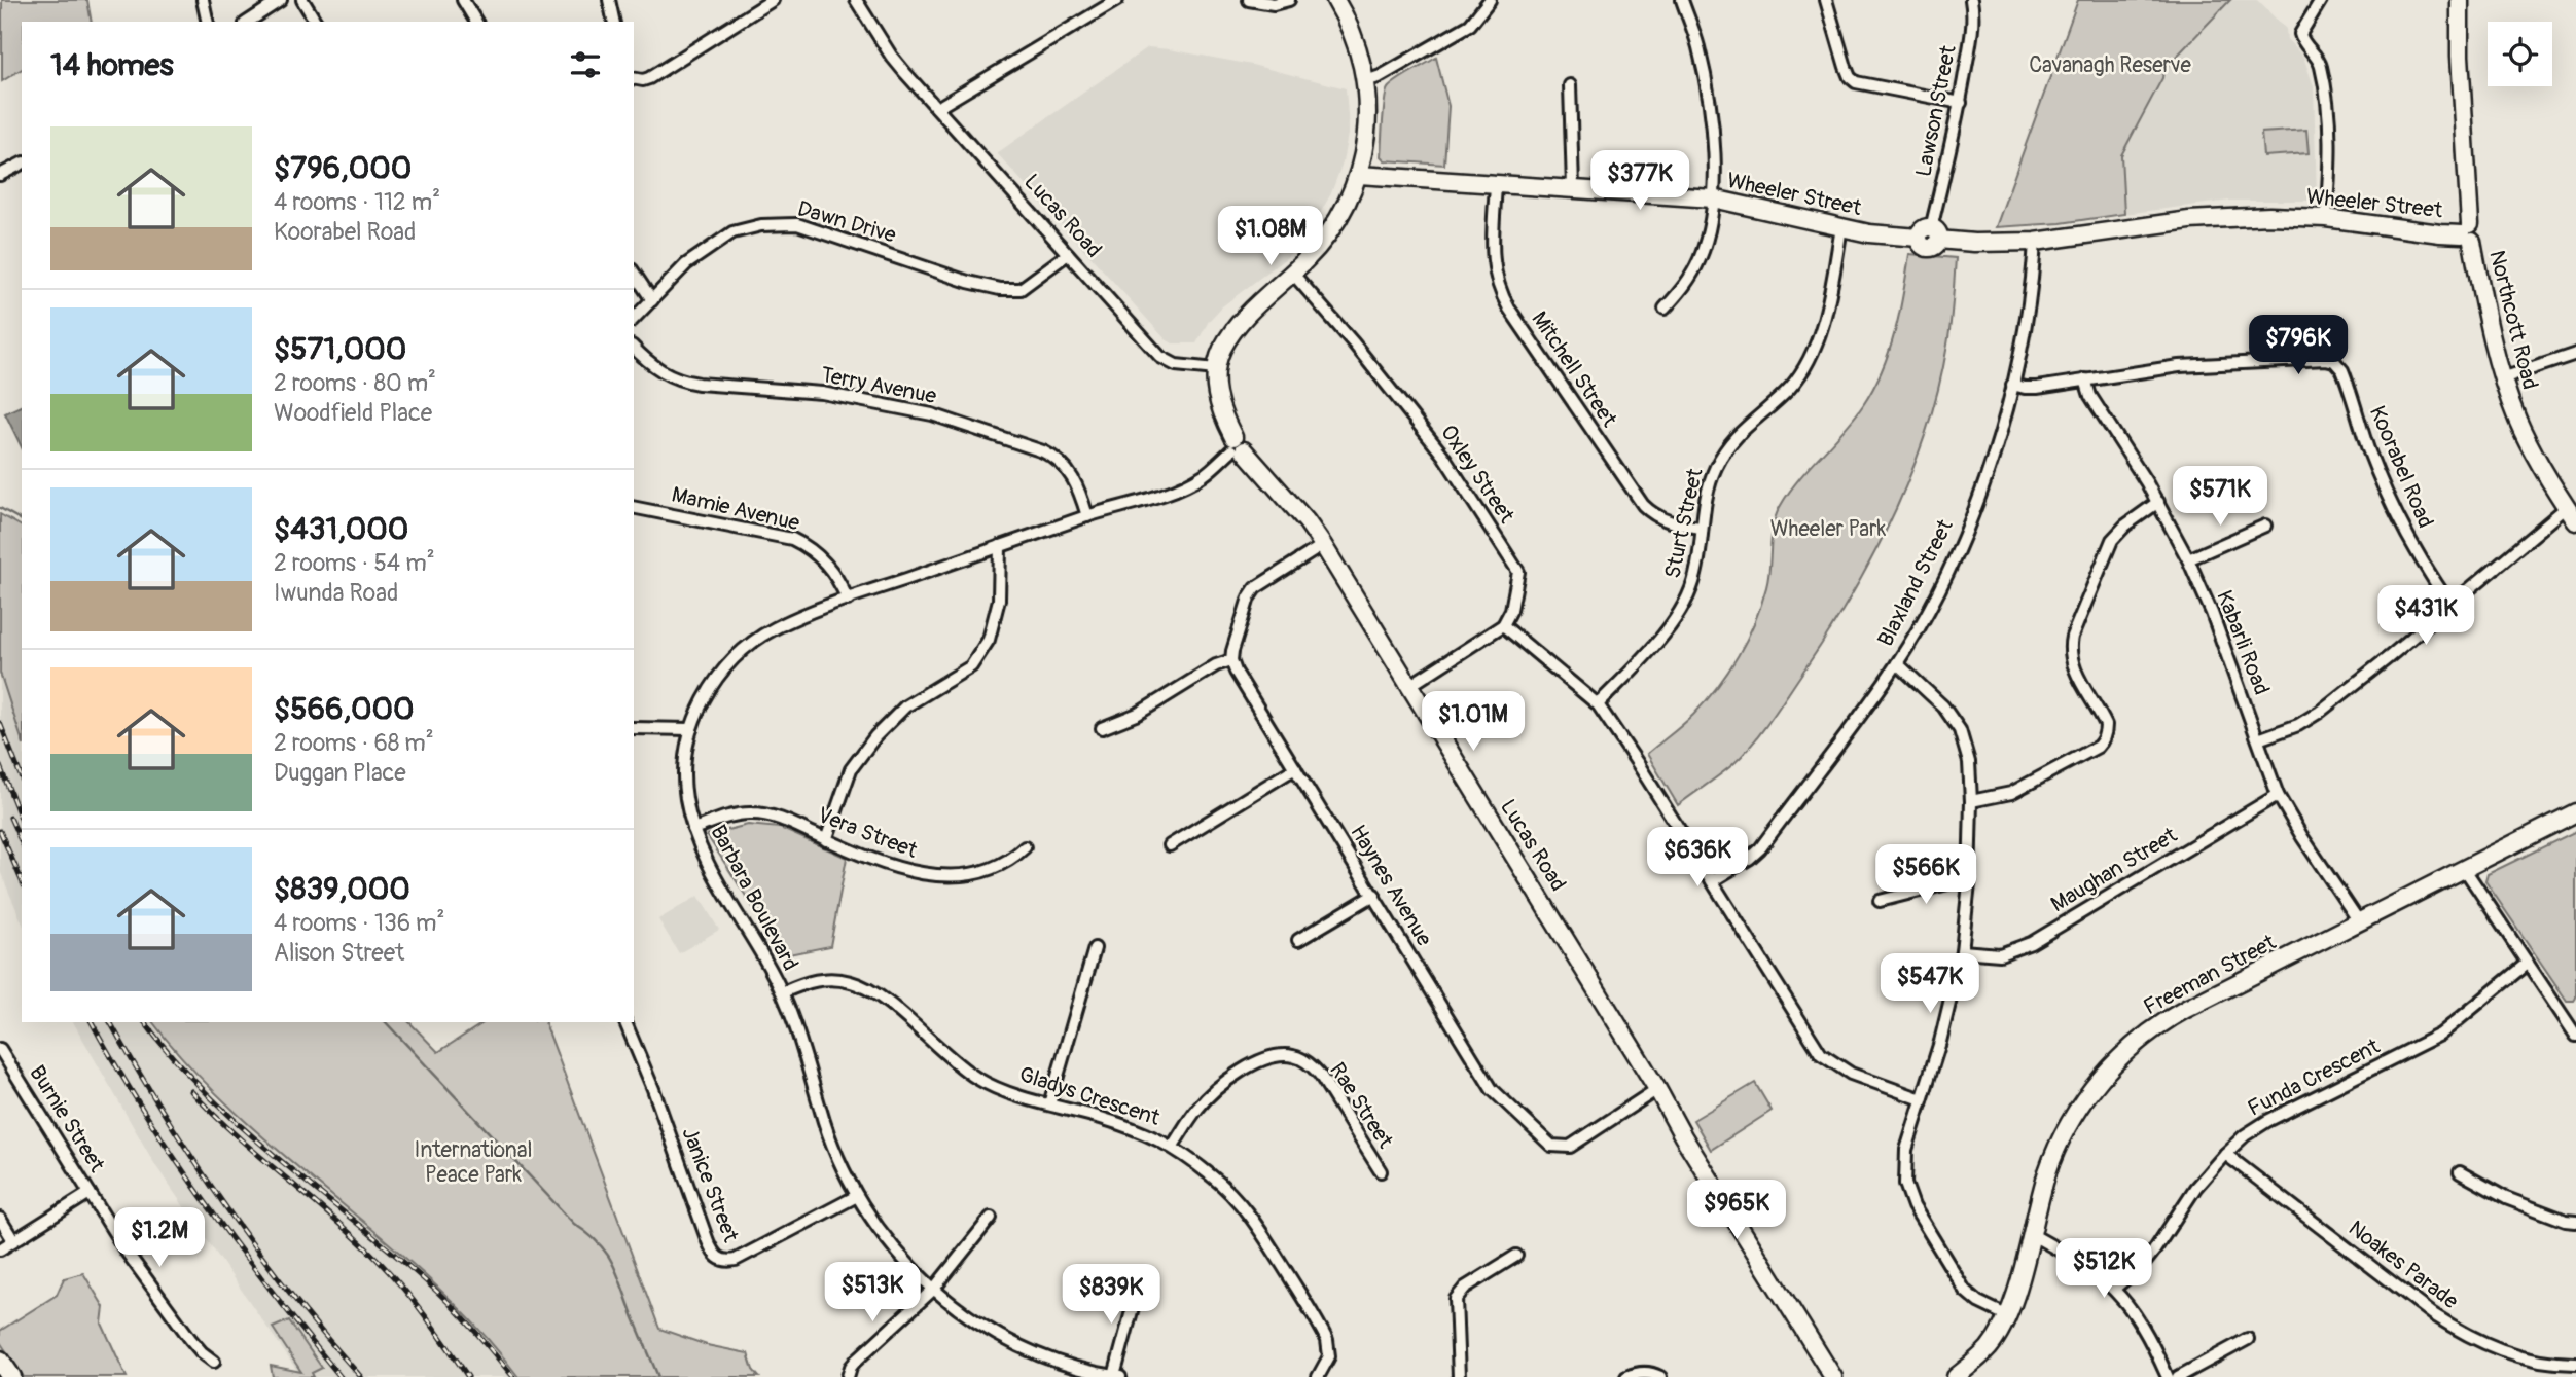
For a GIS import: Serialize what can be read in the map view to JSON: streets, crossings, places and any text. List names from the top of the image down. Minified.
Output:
{"streets":{"street":["Lawson Street","Wheeler Street","Lucas Road","Dawn Drive","Northcott Road","Mitchell Street","Terry Avenue","Koorabel Road","Oxley Street","Mamie Avenue","Sturt Street","Blaxland Street","Kabarli Road","Vera Street","Maughan Street","Haynes Avenue","Barbara Boulevard","Freeman Street","Funda Crescent","Gladys Crescent","Rae Street","Burnie Street","Janice Street","Noakes Parade"]},"crossings":[["Lawson Street","Wheeler Street"],["Wheeler Street","Northcott Road"],["Wheeler Street","Mitchell Street"],["Wheeler Street","Sturt Street"],["Wheeler Street","Blaxland Street"],["Lucas Road","Dawn Drive"],["Lucas Road","Haynes Avenue"],["Lucas Road","Barbara Boulevard"],["Mitchell Street","Sturt Street"],["Terry Avenue","Barbara Boulevard"],["Koorabel Road","Blaxland Street"],["Koorabel Road","Kabarli Road"],["Mamie Avenue","Barbara Boulevard"],["Kabarli Road","Maughan Street"],["Kabarli Road","Freeman Street"],["Vera Street","Barbara Boulevard"],["Barbara Boulevard","Gladys Crescent"],["Barbara Boulevard","Janice Street"],["Funda Crescent","Noakes Parade"],["Gladys Crescent","Rae Street"]],"parks":["Cavanagh Reserve","Wheeler Park","International Peace Park"],"page":{"heading":"14 homes","list":[{"name":"$796,000","note":"4 rooms · 112 m² · Koorabel Road"},{"name":"$571,000","note":"2 rooms · 80 m² · Woodfield Place"},{"name":"$431,000","note":"2 rooms · 54 m² · Iwunda Road"},{"name":"$566,000","note":"2 rooms · 68 m² · Duggan Place"},{"name":"$839,000","note":"4 rooms · 136 m² · Alison Street"}],"price":["$377K","$1.08M","$796K","$571K","$431K","$1.01M","$636K","$566K","$547K","$965K","$1.2M","$512K","$513K","$839K"]}}
